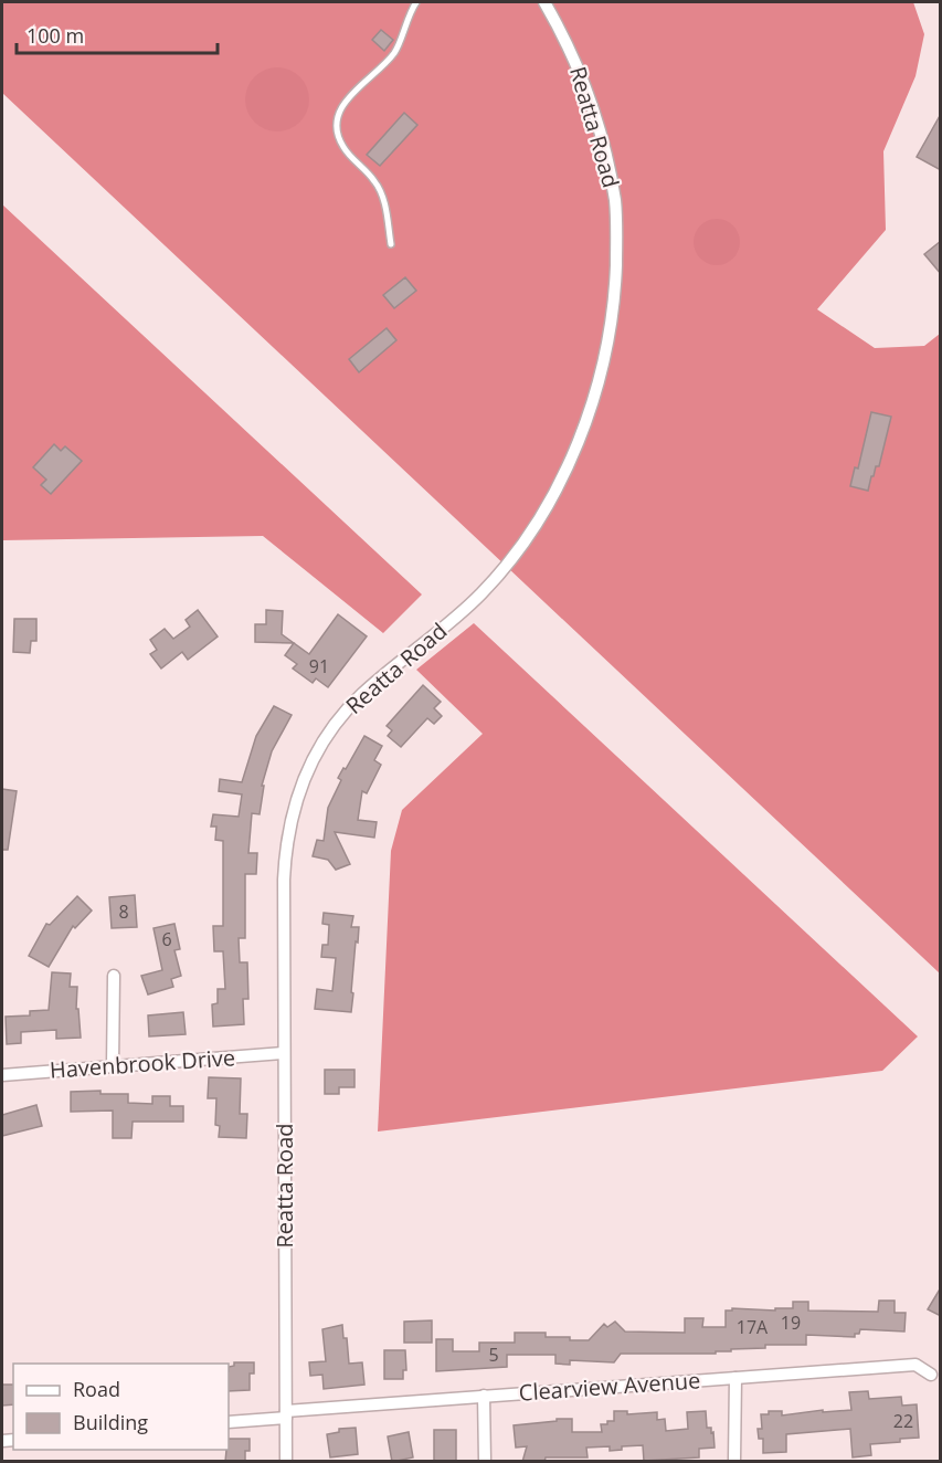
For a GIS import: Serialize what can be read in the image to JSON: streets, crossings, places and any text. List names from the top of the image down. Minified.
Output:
{"streets":{"street":["Reatta Road","Havenbrook Drive","Clearview Avenue"]},"crossings":[["Reatta Road","Havenbrook Drive"],["Reatta Road","Clearview Avenue"]],"house_numbers":["91","8","6","19","17A","5","22"],"legend":["Road","Building"],"scale_bar":"100 m"}
